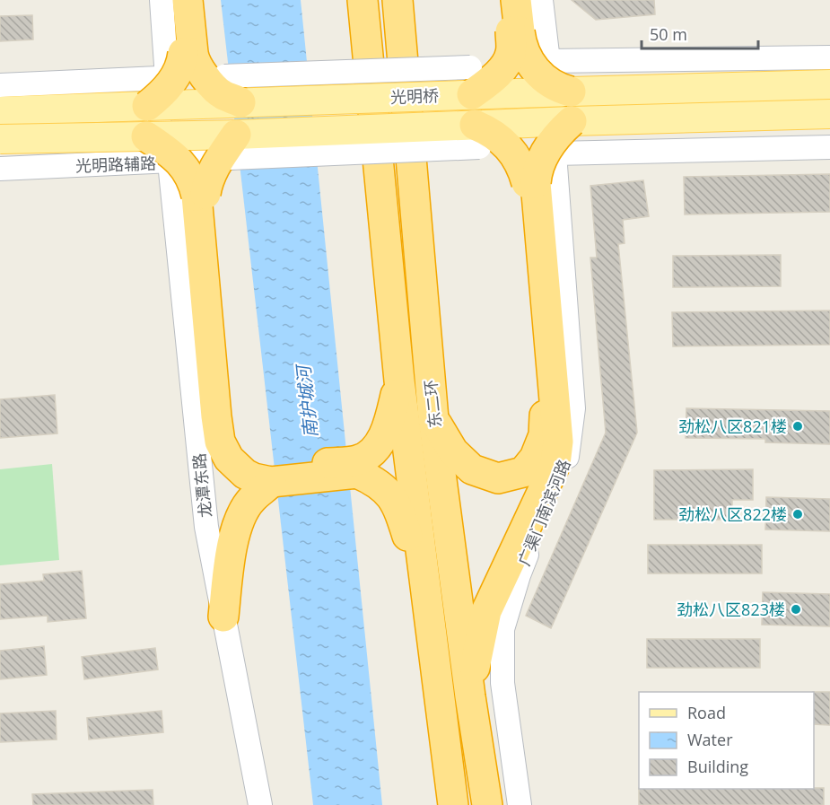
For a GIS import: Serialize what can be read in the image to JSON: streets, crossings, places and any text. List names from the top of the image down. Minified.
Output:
{"streets":{"highway":["东二环"],"main road":["光明桥"],"street":["光明路辅路","龙潭东路","广渠门南滨河路"]},"crossings":[["光明桥","光明路辅路"],["光明桥","龙潭东路"],["光明路辅路","龙潭东路"]],"water":["南护城河"],"places":["劲松八区821楼","劲松八区822楼","劲松八区823楼"],"legend":["Road","Water","Building"],"scale_bar":"50 m"}
